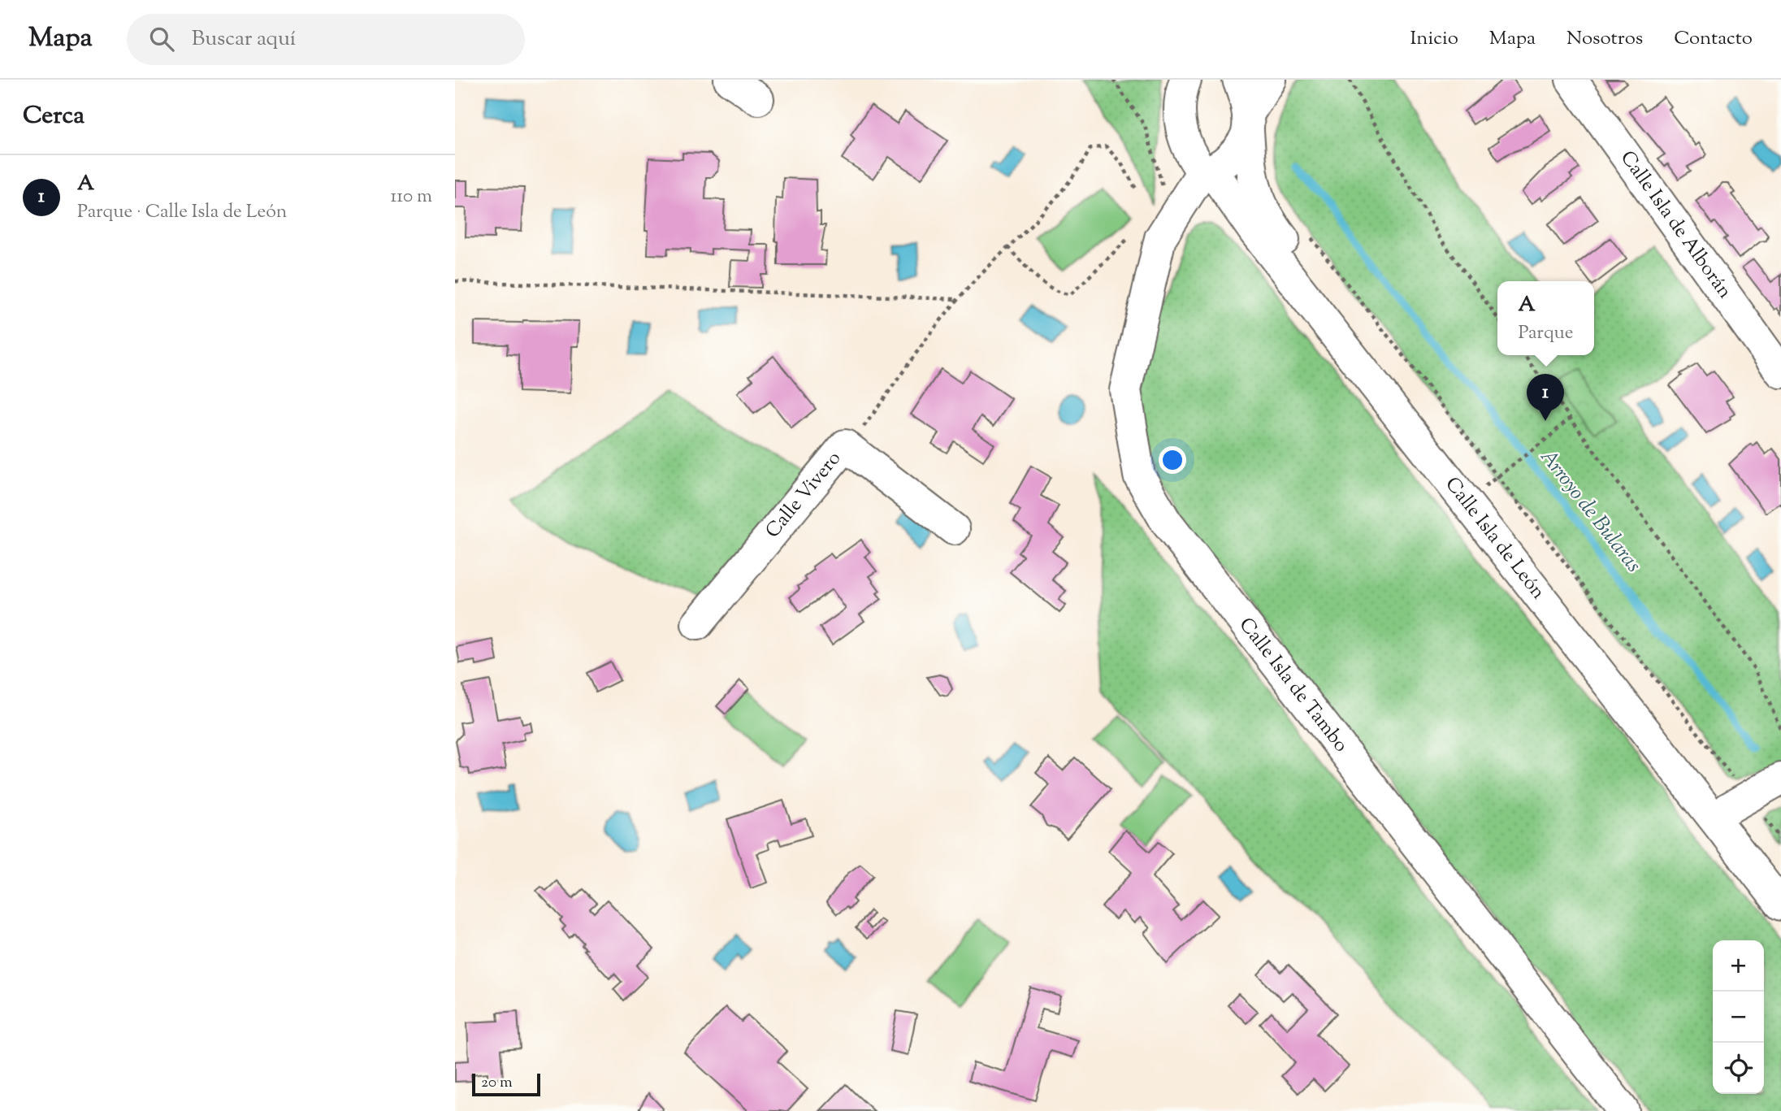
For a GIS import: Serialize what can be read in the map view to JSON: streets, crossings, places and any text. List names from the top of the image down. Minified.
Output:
{"streets":{"street":["Calle Isla de Alborán","Calle Vivero","Calle Isla de León","Calle Isla de Tambo"]},"crossings":[["Calle Isla de León","Calle Isla de Tambo"]],"water":["Arroyo de Bularas"],"scale_bar":"20 m","page":{"header":"Mapa","search":"Buscar aquí","nav":["Inicio","Mapa","Nosotros","Contacto"],"heading":"Cerca","list":[{"mark":"1","name":"A","note":"Parque · Calle Isla de León","value":"110 m"}],"popup":["A","Parque"],"pins":"1","map_buttons":["+","−"],"scale":"20 m"}}
